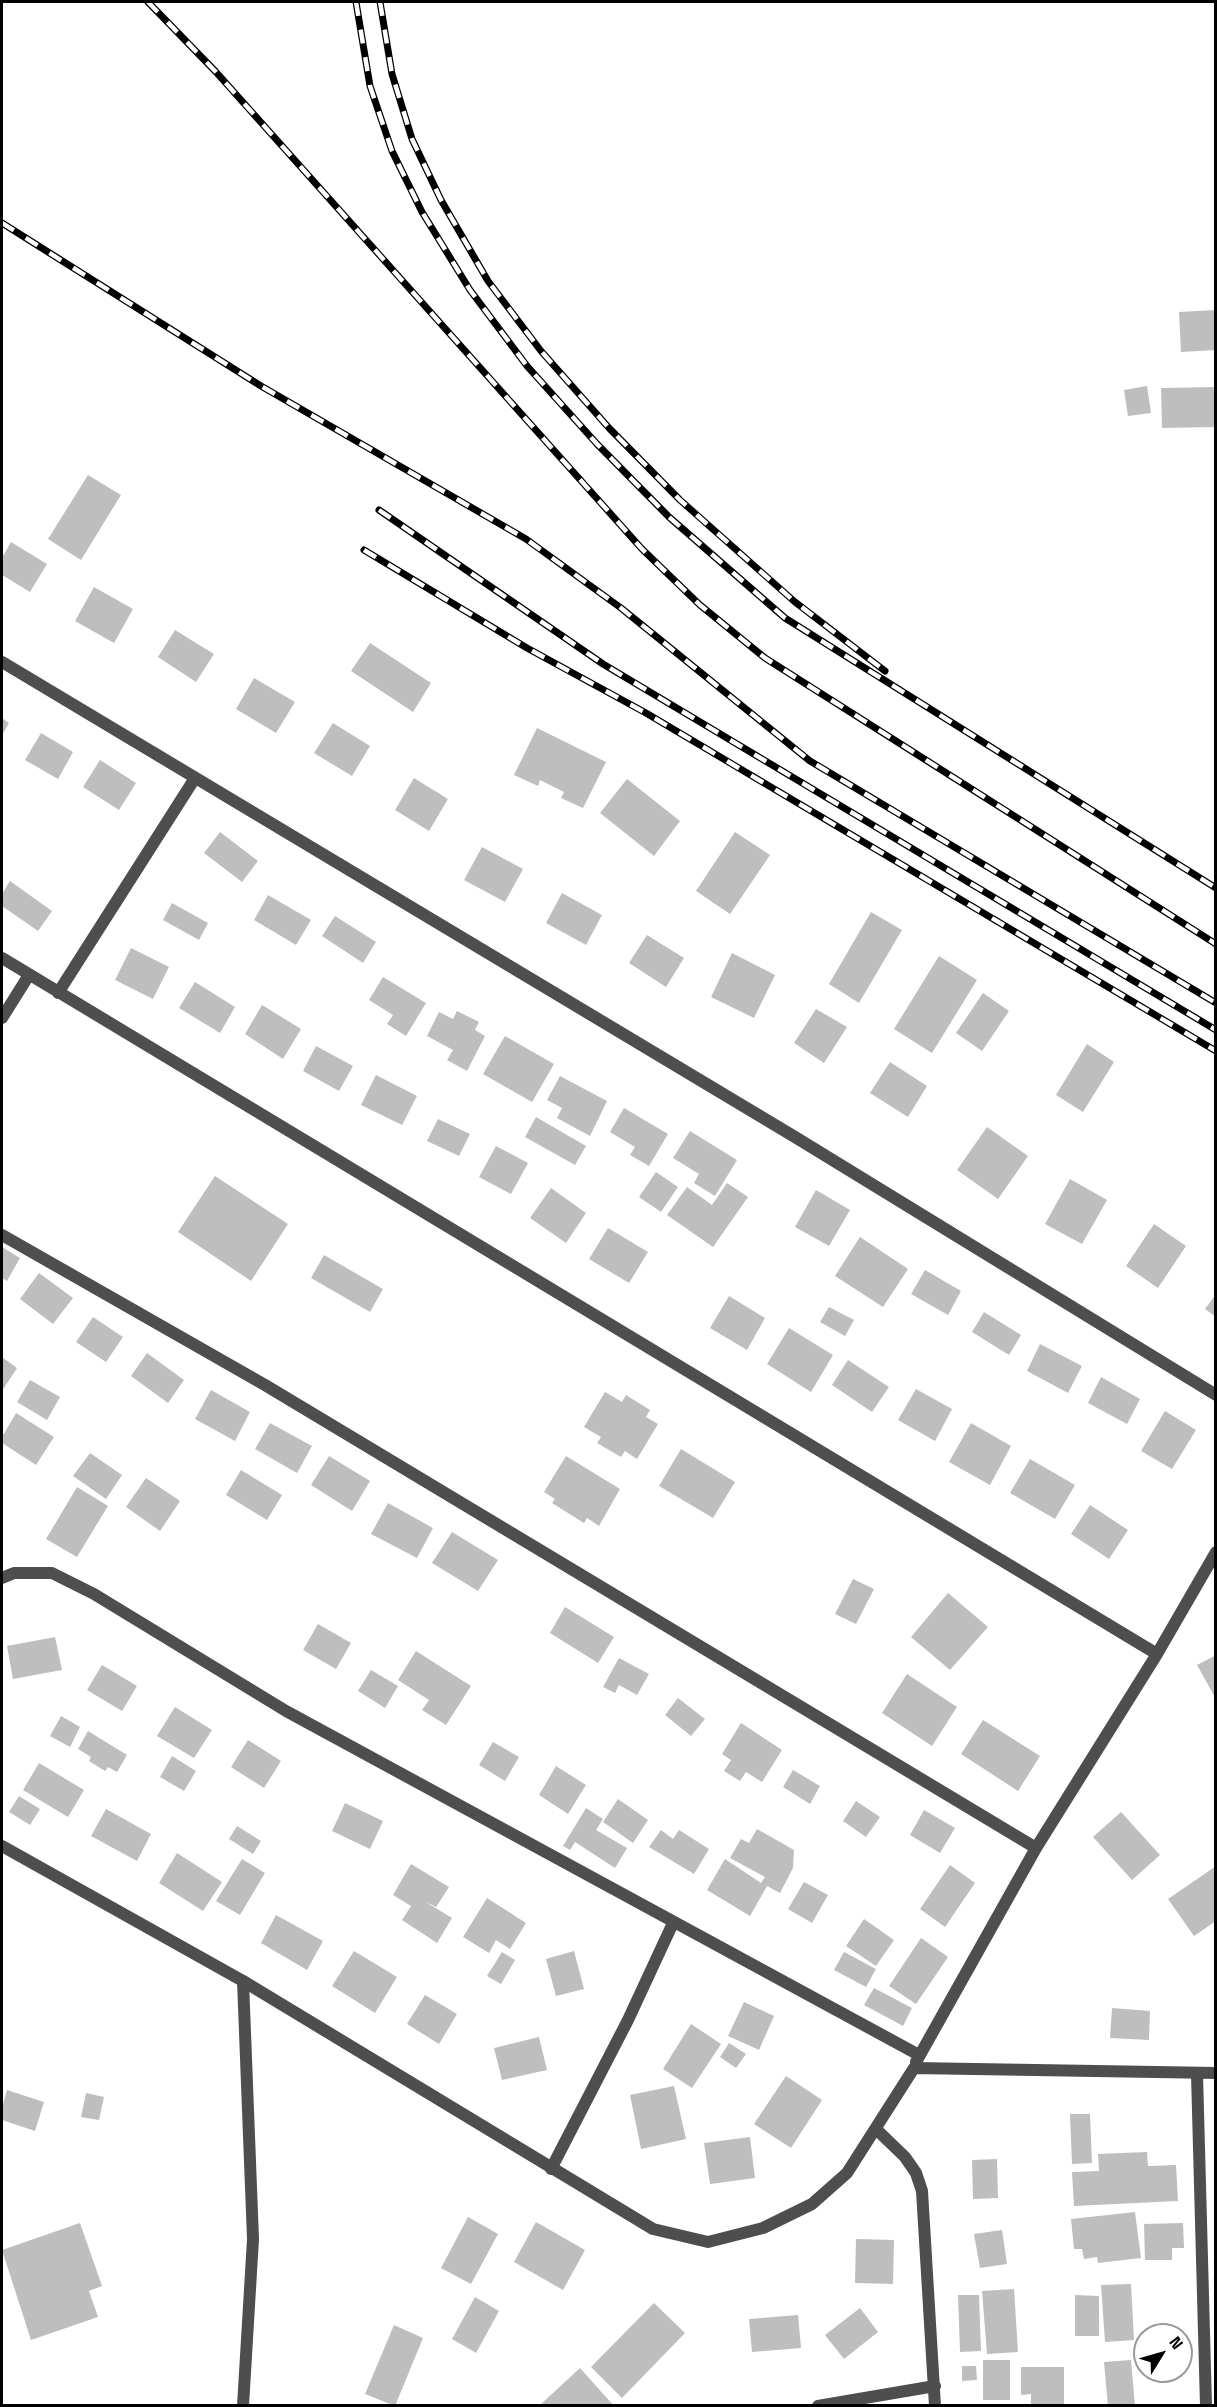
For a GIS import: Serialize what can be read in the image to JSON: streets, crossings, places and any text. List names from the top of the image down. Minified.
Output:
{"north":"top right"}
